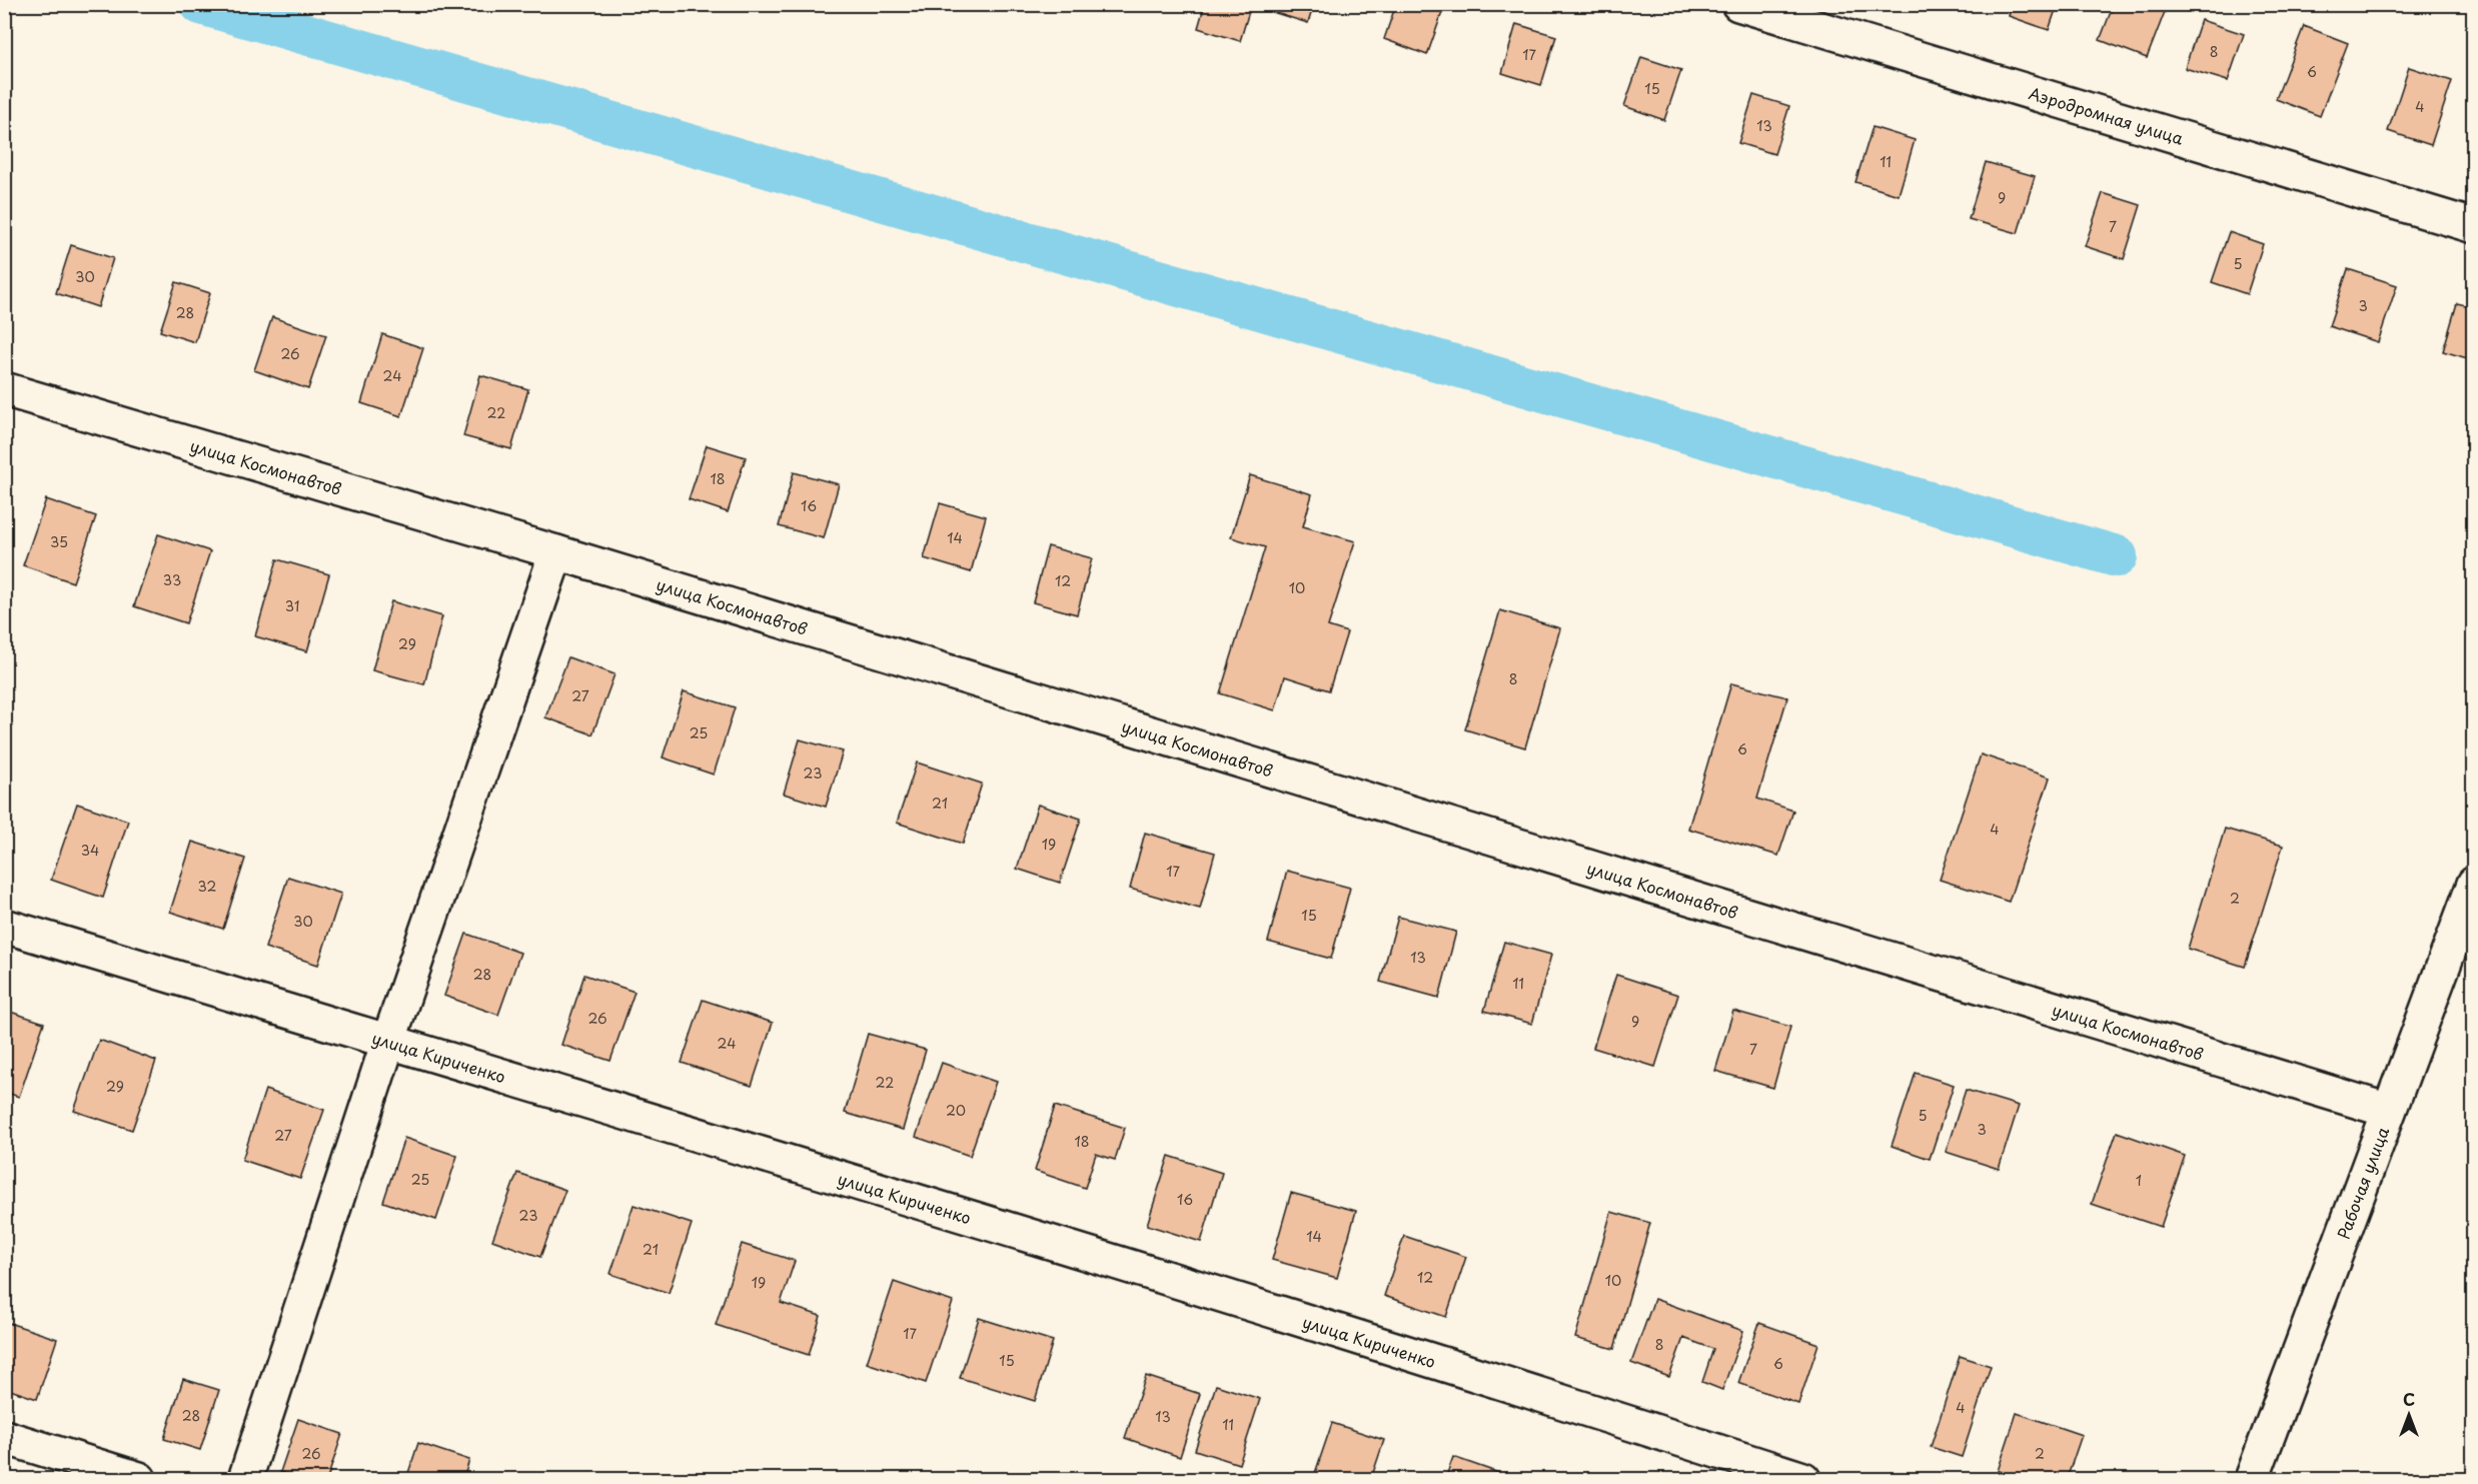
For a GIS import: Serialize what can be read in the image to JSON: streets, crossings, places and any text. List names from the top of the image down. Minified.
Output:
{"streets":{"street":["Аэродромная улица","улица Космонавтов","улица Кириченко","Рабочая улица"]},"crossings":[["улица Космонавтов","Рабочая улица"]],"house_numbers":["8","17","6","15","4","13","11","9","7","5","30","3","28","26","24","22","18","16","14","35","33","12","10","31","29","8","27","25","6","23","21","4","19","34","17","32","2","15","30","13","28","11","26","9","24","7","22","29","20","5","3","27","18","25","1","16","23","14","21","12","10","19","17","8","15","6","4","28","13","11","26","2"],"north":"top"}
